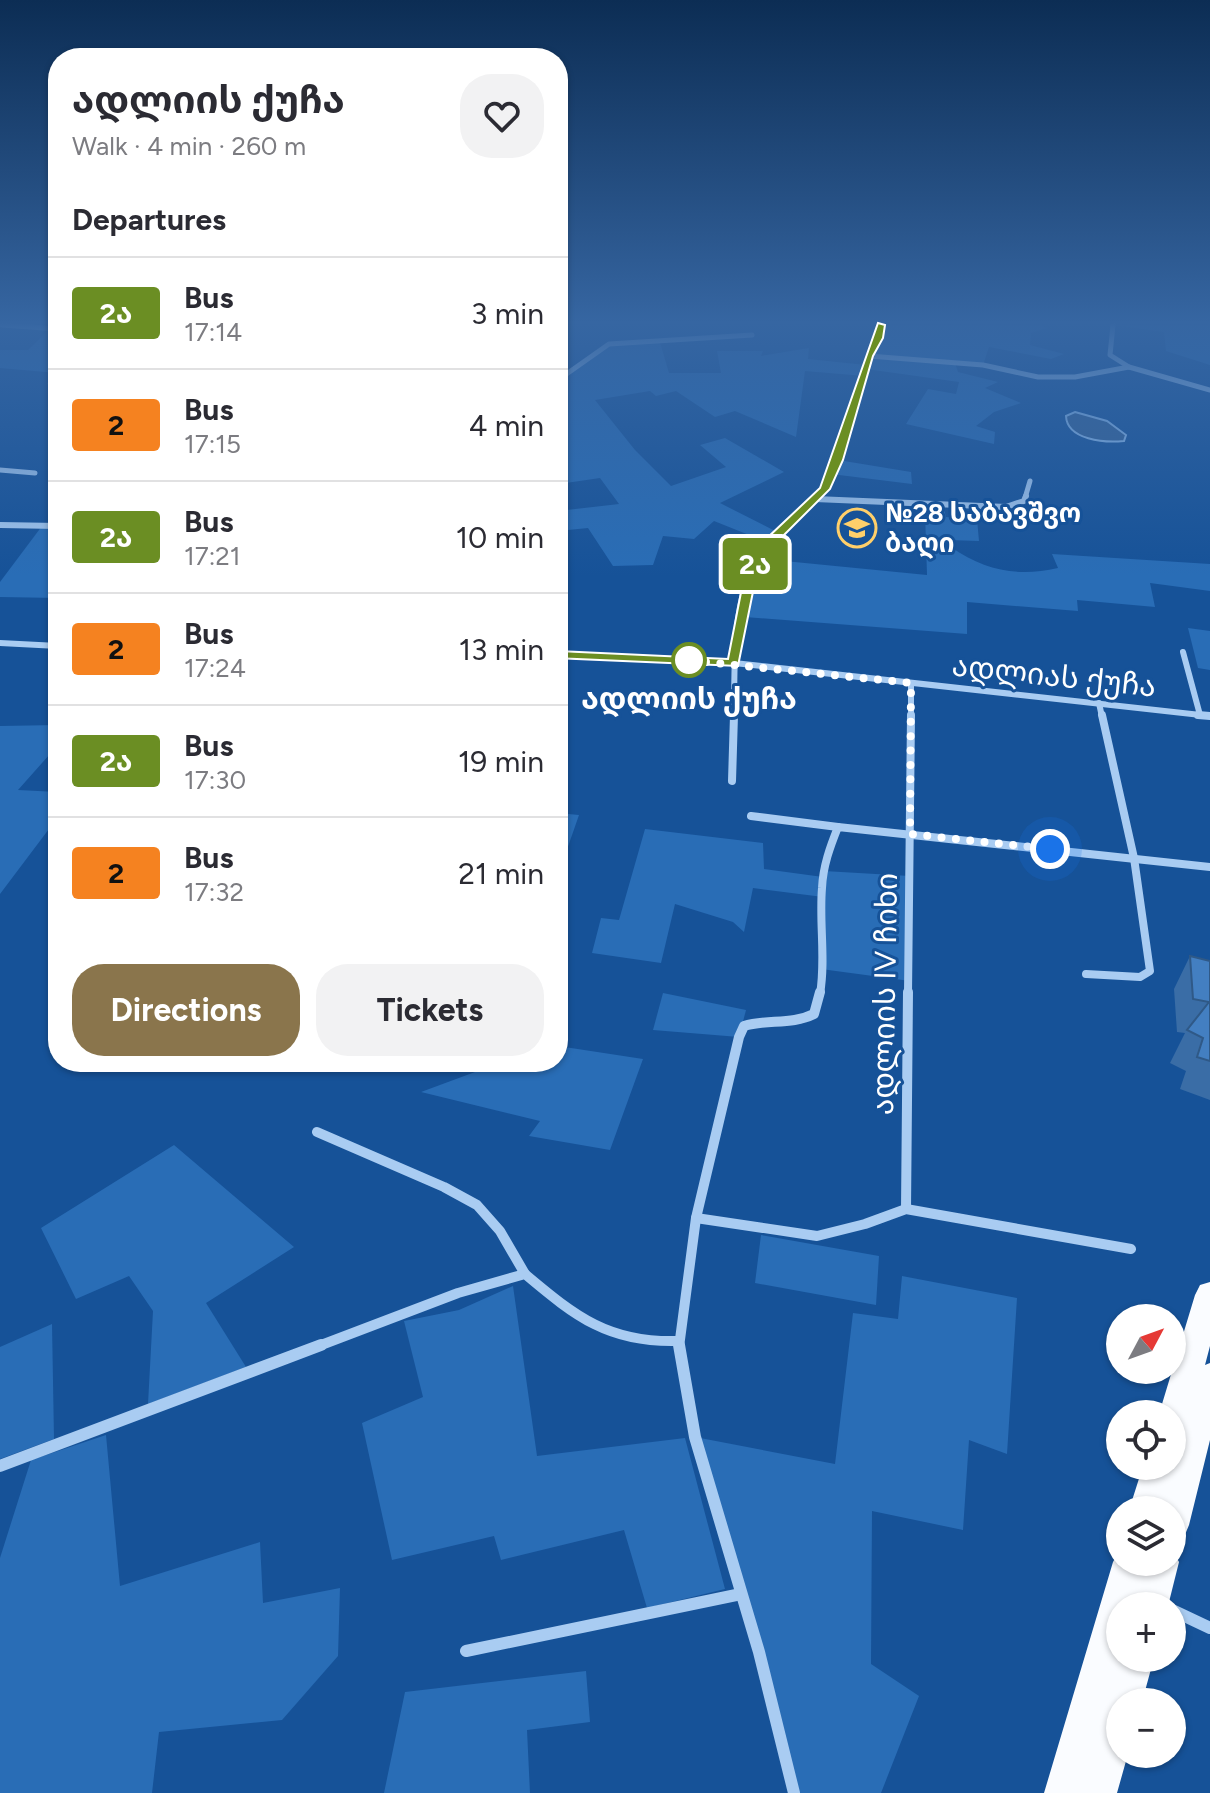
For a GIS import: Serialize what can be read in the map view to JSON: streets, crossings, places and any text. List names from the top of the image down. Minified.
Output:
{"streets":{"street":["ადლიას ქუჩა","ადლიის IV ჩიხი"]},"crossings":[["ადლიას ქუჩა","ადლიის IV ჩიხი"]],"places":{"school or university":["№28 საბავშვო ბაღი"],"other":["ადლიის ქუჩა"]},"lines":["bus line 2ა"],"north":"top right","page":{"on_map":"2ა","heading":[["ადლიის ქუჩა","Walk · 4 min · 260 m"],"Departures"],"list":[{"mark":"2ა","name":"Bus","note":"17:14","value":"3 min"},{"mark":"2","name":"Bus","note":"17:15","value":"4 min"},{"mark":"2ა","name":"Bus","note":"17:21","value":"10 min"},{"mark":"2","name":"Bus","note":"17:24","value":"13 min"},{"mark":"2ა","name":"Bus","note":"17:30","value":"19 min"},{"mark":"2","name":"Bus","note":"17:32","value":"21 min"}],"buttons":["Directions","Tickets"],"map_buttons":["+","−"]}}
